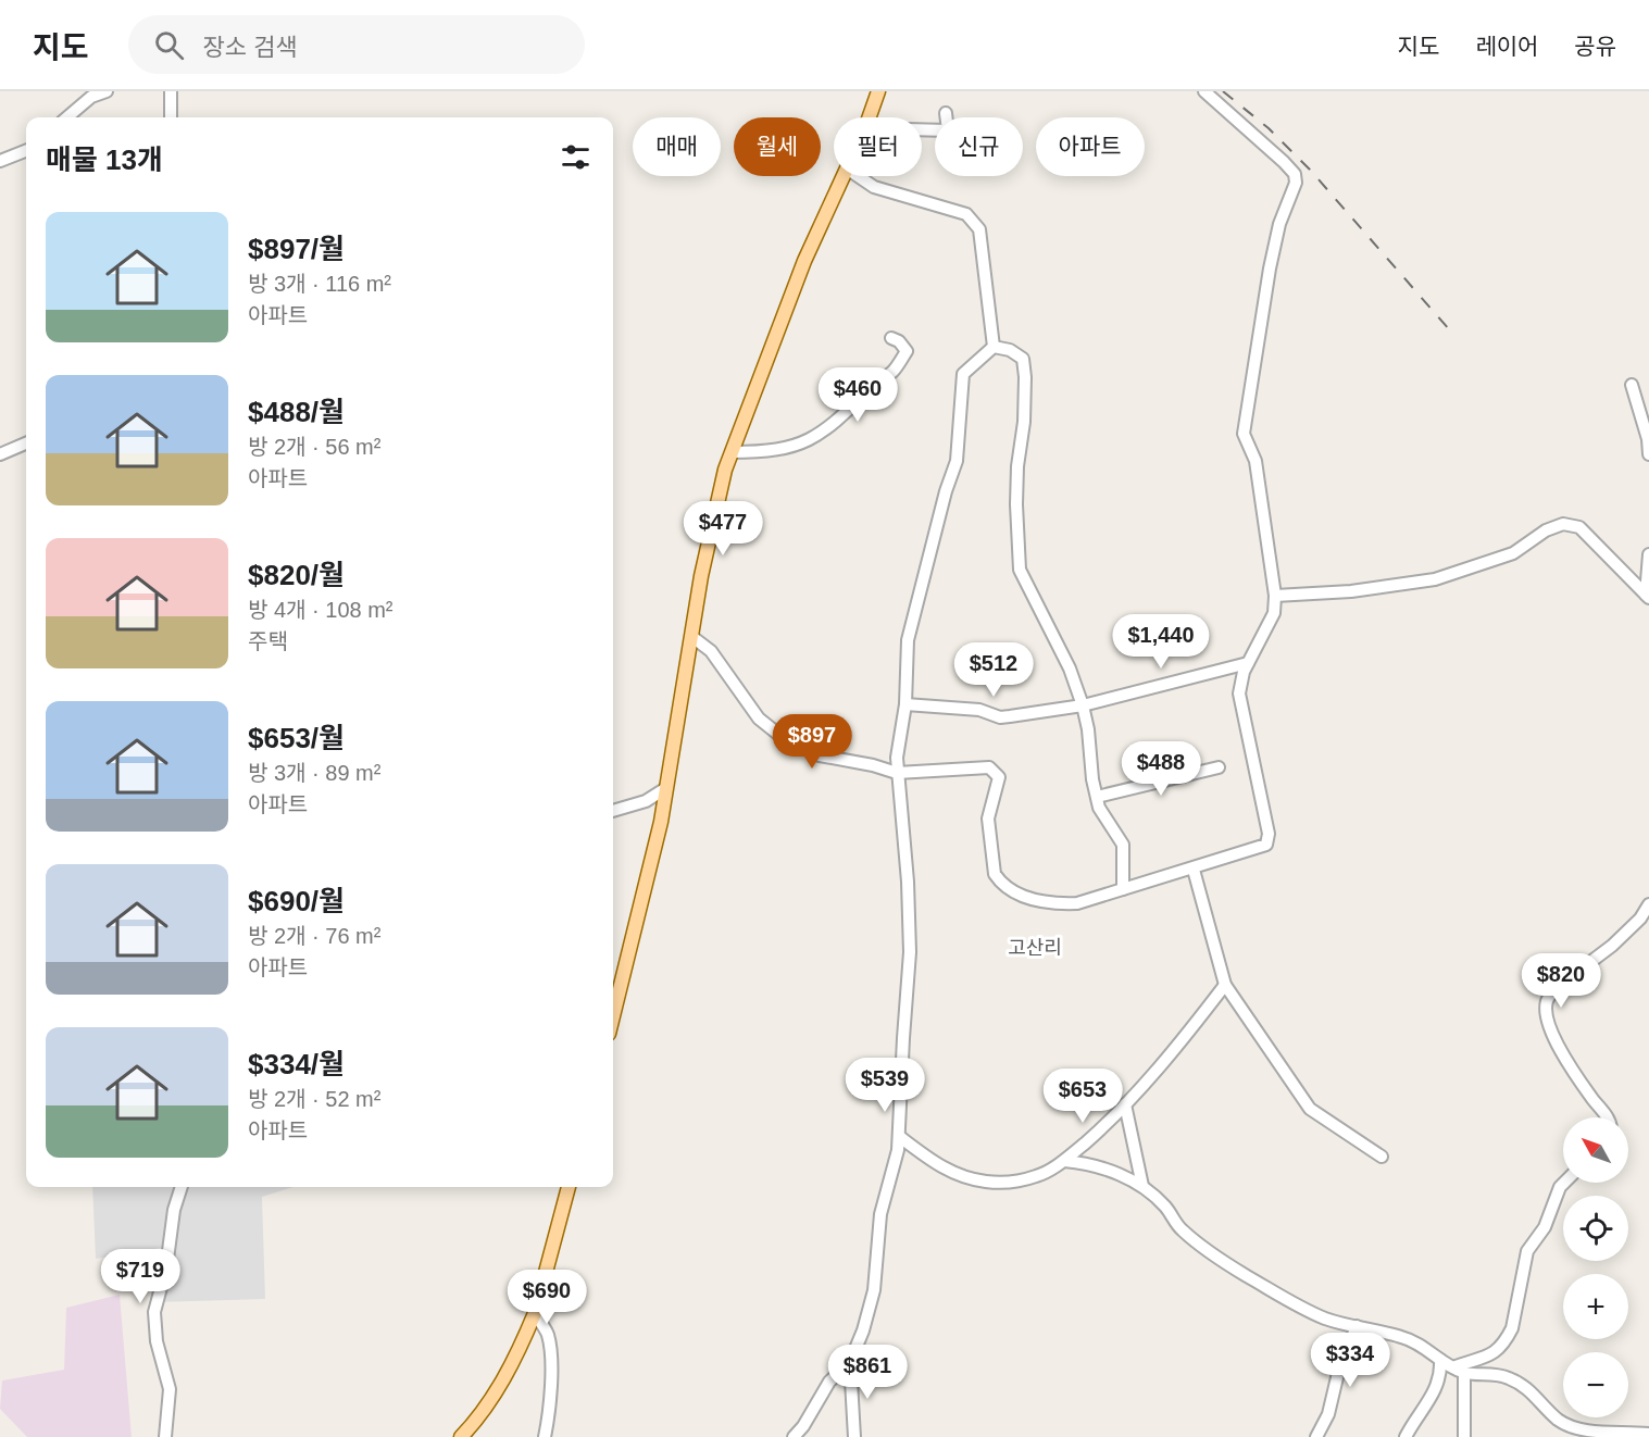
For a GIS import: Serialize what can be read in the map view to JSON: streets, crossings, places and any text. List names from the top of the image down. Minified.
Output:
{"districts":["고산리"],"north":"top left","page":{"header":"지도","search":"장소 검색","nav":["지도","레이어","공유"],"chip":["매매","월세","필터","신규","아파트"],"heading":"매물 13개","list":[{"name":"$897/월","note":"방 3개 · 116 m² · 아파트"},{"name":"$488/월","note":"방 2개 · 56 m² · 아파트"},{"name":"$820/월","note":"방 4개 · 108 m² · 주택"},{"name":"$653/월","note":"방 3개 · 89 m² · 아파트"},{"name":"$690/월","note":"방 2개 · 76 m² · 아파트"},{"name":"$334/월","note":"방 2개 · 52 m² · 아파트"}],"price":["$460","$477","$1,440","$512","$897","$488","$820","$539","$653","$719","$690","$334","$861"],"map_buttons":["+","−"]}}
